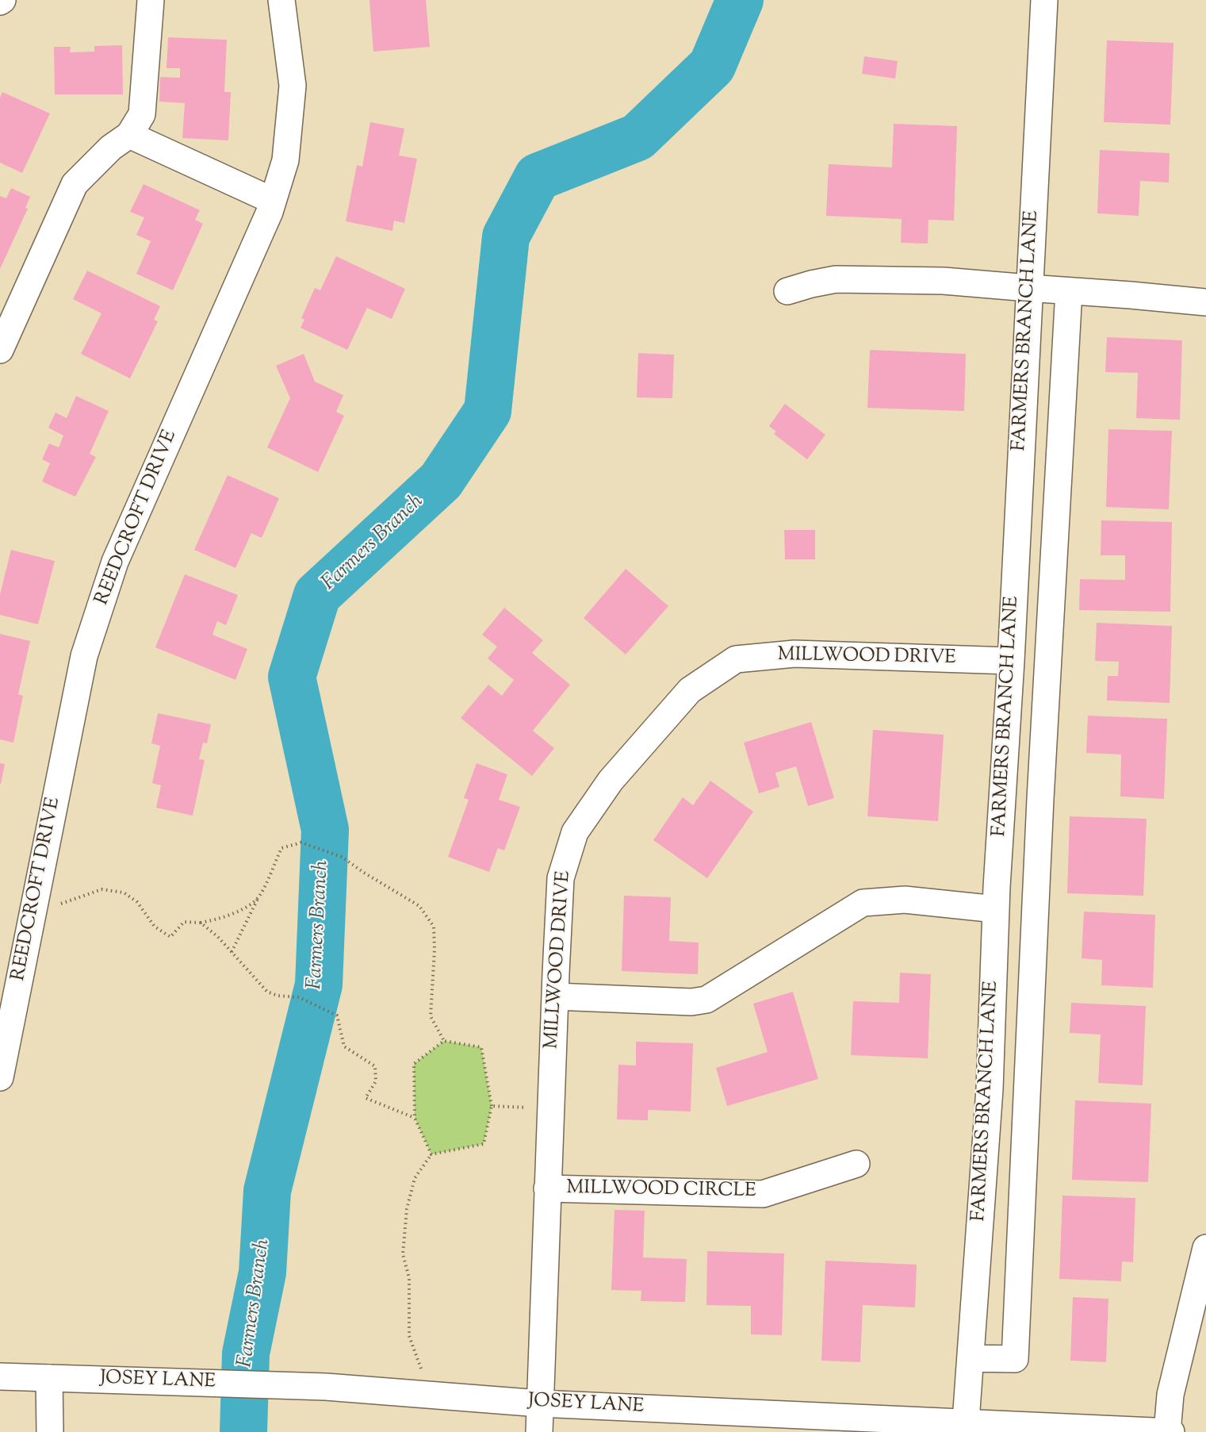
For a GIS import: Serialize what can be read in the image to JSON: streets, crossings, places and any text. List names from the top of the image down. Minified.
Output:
{"streets":{"street":["FARMERS BRANCH LANE","REEDCROFT DRIVE","MILLWOOD DRIVE","MILLWOOD CIRCLE","JOSEY LANE"]},"crossings":[["FARMERS BRANCH LANE","MILLWOOD DRIVE"],["FARMERS BRANCH LANE","JOSEY LANE"],["MILLWOOD DRIVE","MILLWOOD CIRCLE"],["MILLWOOD DRIVE","JOSEY LANE"]],"water":["Farmers Branch"]}
